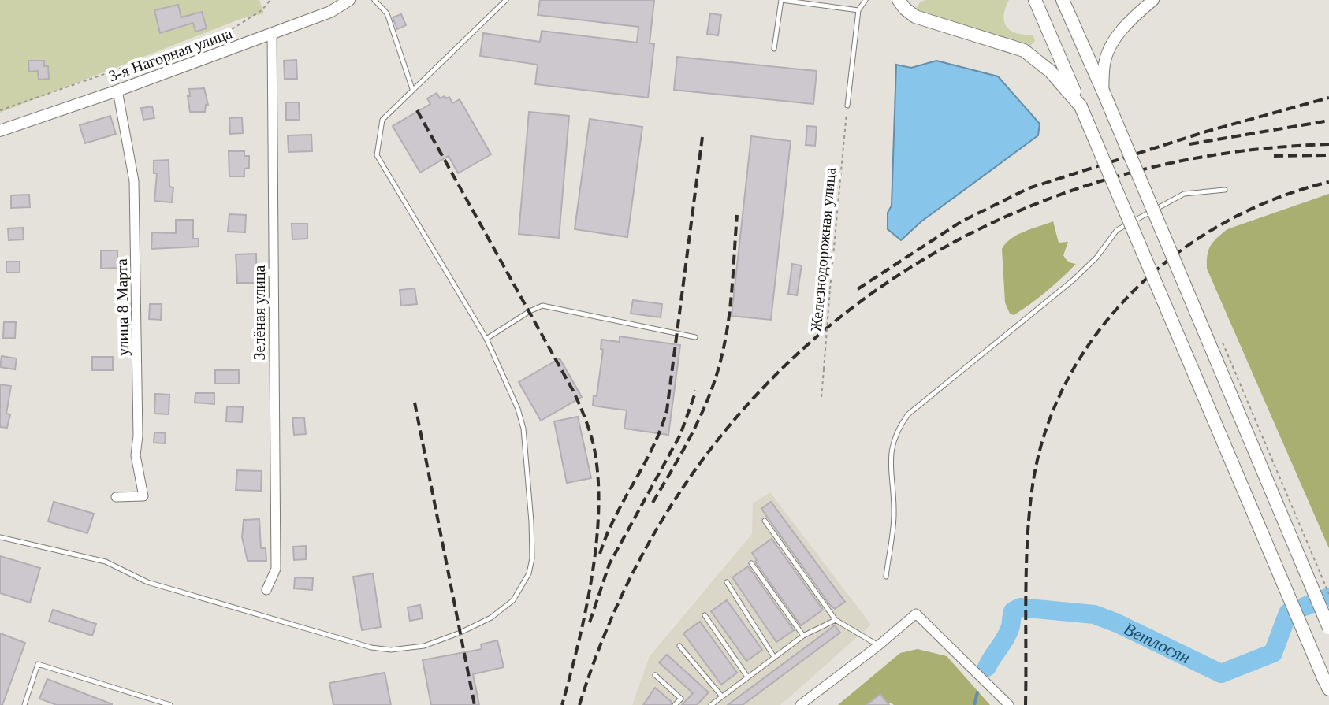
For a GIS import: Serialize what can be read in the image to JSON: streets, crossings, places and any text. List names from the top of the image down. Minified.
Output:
{"streets":{"street":["3-я Нагорная улица","улица 8 Марта","Зелёная улица"],"path":["Железнодорожная улица"]},"crossings":[["3-я Нагорная улица","улица 8 Марта"],["3-я Нагорная улица","Зелёная улица"]],"water":["Ветлосян"]}
